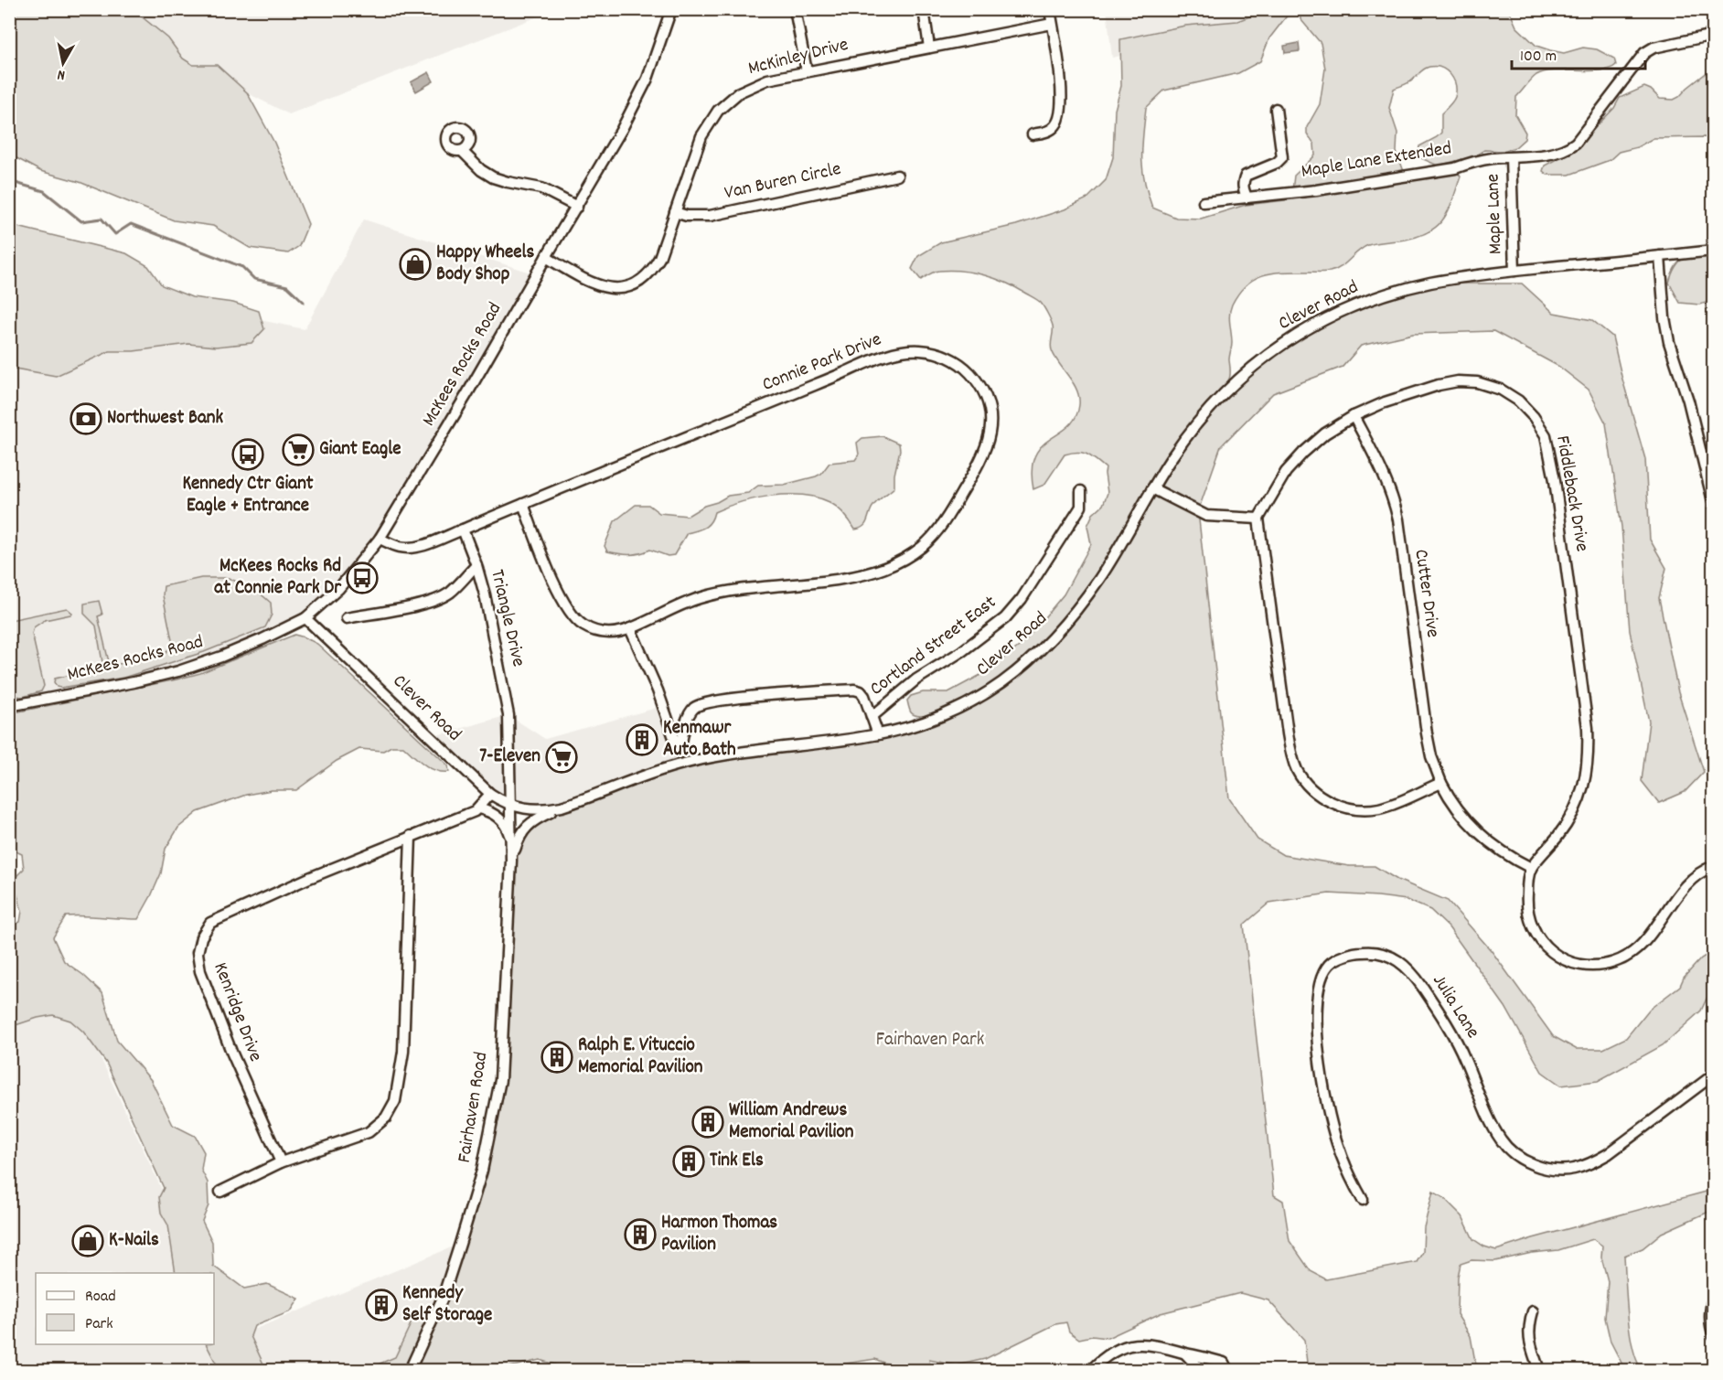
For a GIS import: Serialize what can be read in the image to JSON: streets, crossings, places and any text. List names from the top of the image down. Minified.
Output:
{"streets":{"street":["McKinley Drive","Maple Lane Extended","Van Buren Circle","Maple Lane","Clever Road","Connie Park Drive","McKees Rocks Road","Fiddleback Drive","Cutter Drive","Triangle Drive","Cortland Street East","Julia Lane","Kenridge Drive","Fairhaven Road"]},"crossings":[["McKinley Drive","Van Buren Circle"],["McKinley Drive","McKees Rocks Road"],["Maple Lane Extended","Maple Lane"],["Maple Lane","Clever Road"],["Clever Road","McKees Rocks Road"],["Clever Road","Triangle Drive"],["Clever Road","Kenridge Drive"],["Clever Road","Fairhaven Road"],["Connie Park Drive","Triangle Drive"],["Fiddleback Drive","Cutter Drive"],["Triangle Drive","Fairhaven Road"]],"parks":["Fairhaven Park"],"places":{"shop":["Happy Wheels Body Shop","K-Nails"],"bank":["Northwest Bank"],"supermarket":["Giant Eagle","7-Eleven"],"bus stop":["Kennedy Ctr Giant Eagle + Entrance","McKees Rocks Rd at Connie Park Dr"],"building":["Kenmawr Auto Bath","Ralph E. Vituccio Memorial Pavilion","William Andrews Memorial Pavilion","Tink Els","Harmon Thomas Pavilion","Kennedy Self Storage"]},"legend":["Road","Park"],"scale_bar":"100 m","north":"bottom"}
